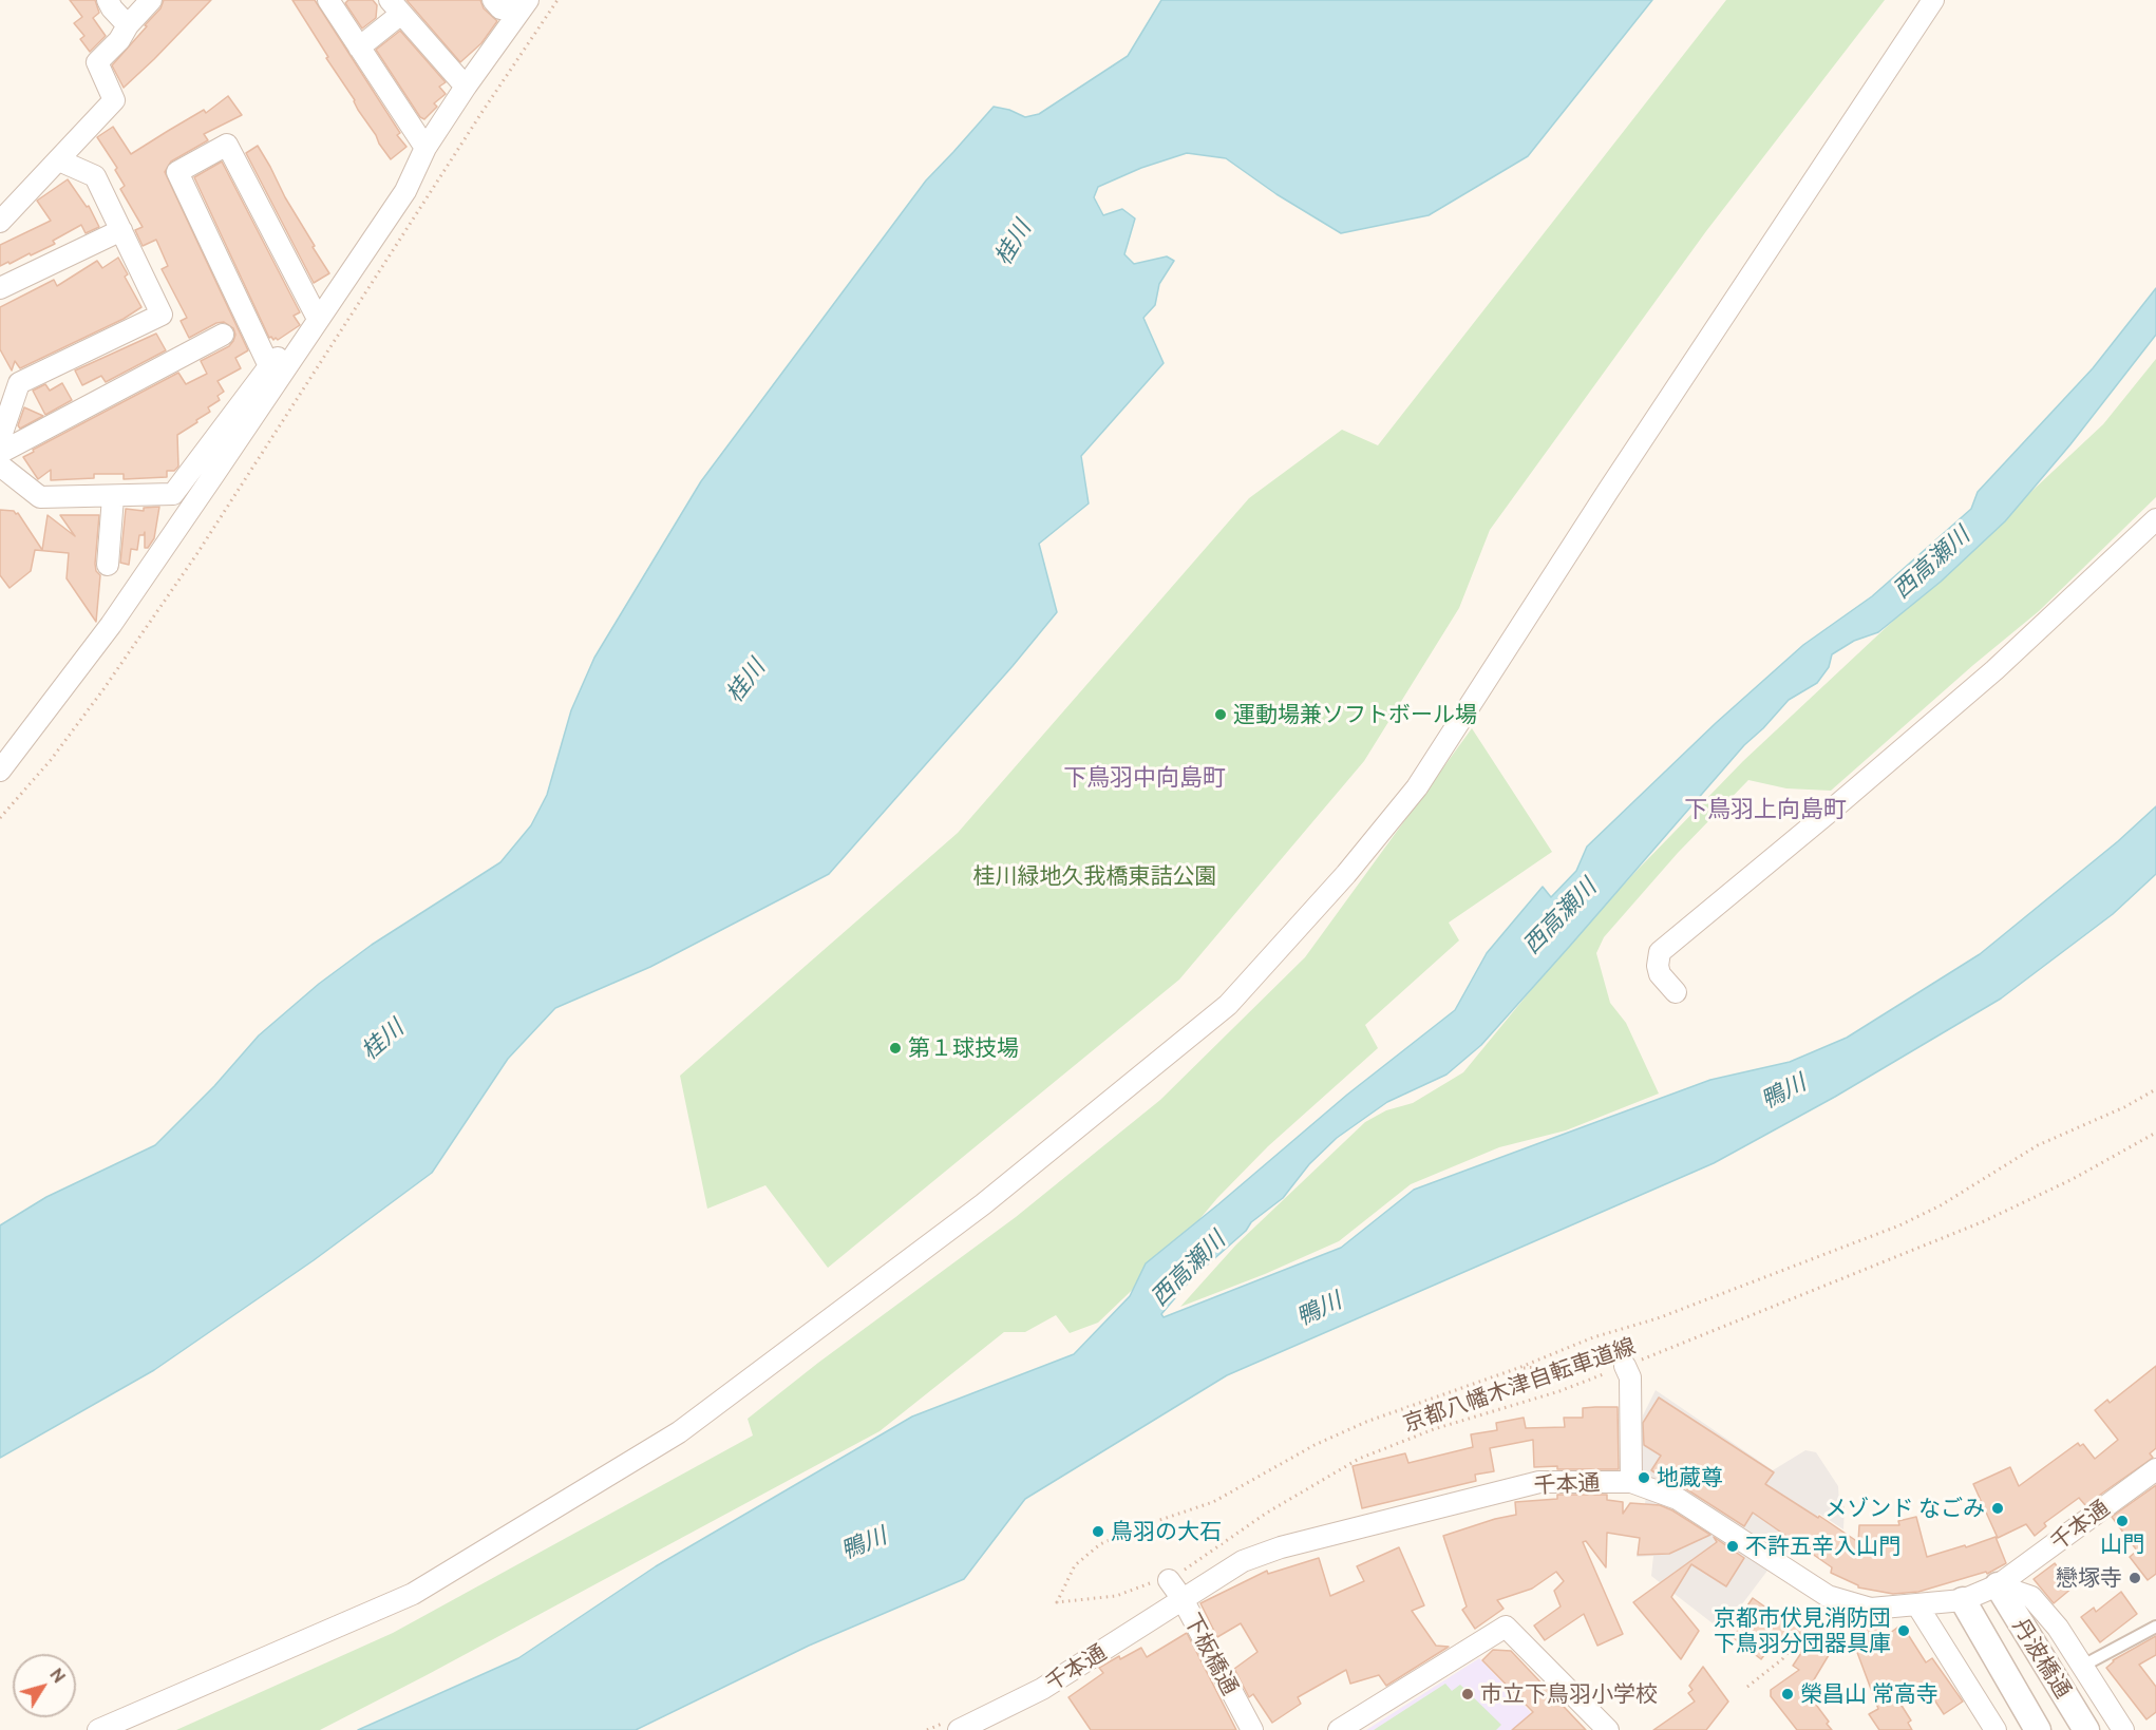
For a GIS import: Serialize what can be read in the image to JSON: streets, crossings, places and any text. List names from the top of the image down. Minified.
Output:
{"streets":{"street":["千本通","下板橋通","丹波橋通"],"path":["京都八幡木津自転車道線"]},"crossings":[["京都八幡木津自転車道線","下板橋通"],["千本通","下板橋通"],["千本通","丹波橋通"]],"districts":["下鳥羽中向島町","下鳥羽上向島町"],"water":["桂川","西高瀬川","鴨川"],"parks":["桂川緑地久我橋東詰公園"],"places":["運動場兼ソフトボール場","第１球技場","地蔵尊","メゾンド なごみ","山門","鳥羽の大石","不許五辛入山門","戀塚寺","京都市伏見消防団 下鳥羽分団器具庫","市立下鳥羽小学校","榮昌山 常高寺"],"north":"top right"}
